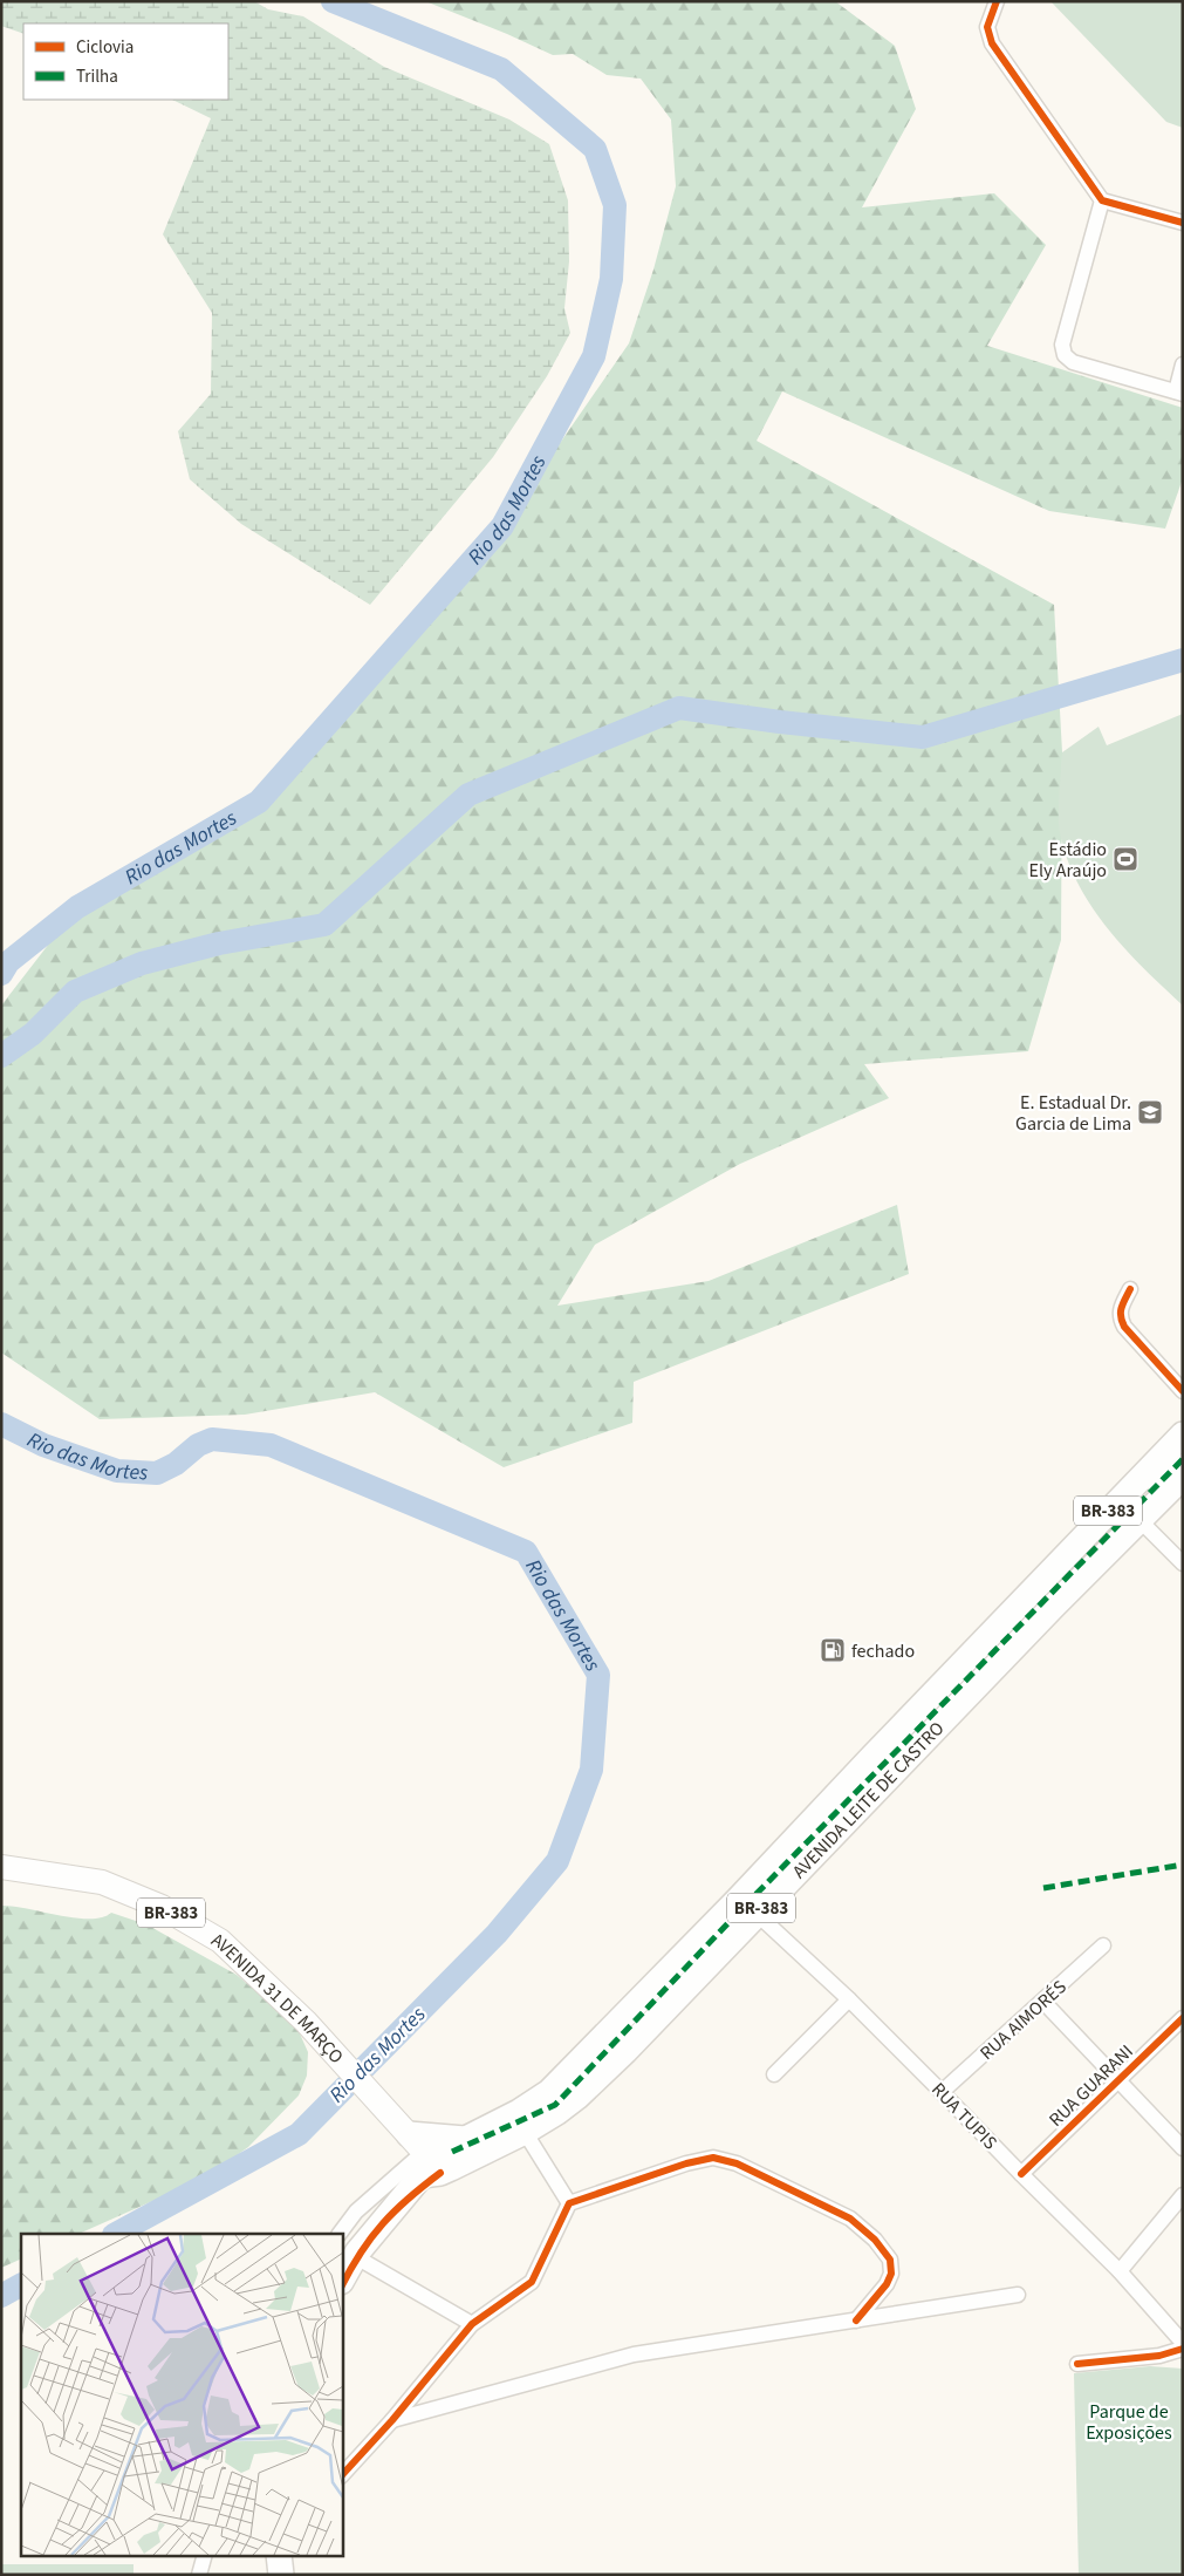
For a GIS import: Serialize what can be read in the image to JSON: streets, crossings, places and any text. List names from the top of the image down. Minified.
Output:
{"streets":{"highway":["BR-383","AVENIDA LEITE DE CASTRO"],"main road":["AVENIDA 31 DE MARÇO"],"street":["RUA AIMORÉS","RUA GUARANI","RUA TUPIS"]},"crossings":[["AVENIDA LEITE DE CASTRO","AVENIDA 31 DE MARÇO"],["AVENIDA LEITE DE CASTRO","RUA TUPIS"],["RUA AIMORÉS","RUA TUPIS"],["RUA GUARANI","RUA TUPIS"]],"water":["Rio das Mortes"],"parks":["Parque de Exposições"],"places":{"sports":["Estádio Ely Araújo"],"school or university":["E. Estadual Dr. Garcia de Lima"],"fuel station":["fechado"]},"legend":["Ciclovia","Trilha"]}
